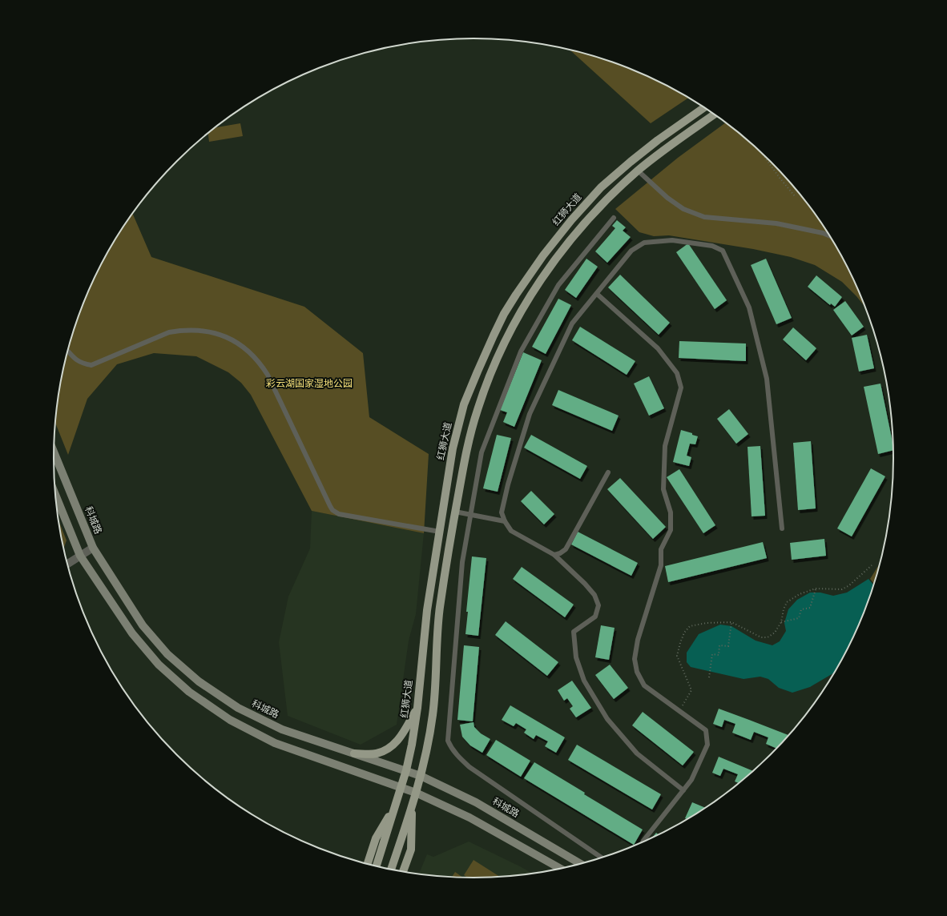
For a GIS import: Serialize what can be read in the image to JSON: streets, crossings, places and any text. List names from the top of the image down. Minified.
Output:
{"streets":{"main road":["红狮大道","科城路"]},"crossings":[["红狮大道","科城路"]],"parks":["彩云湖国家湿地公园"]}
